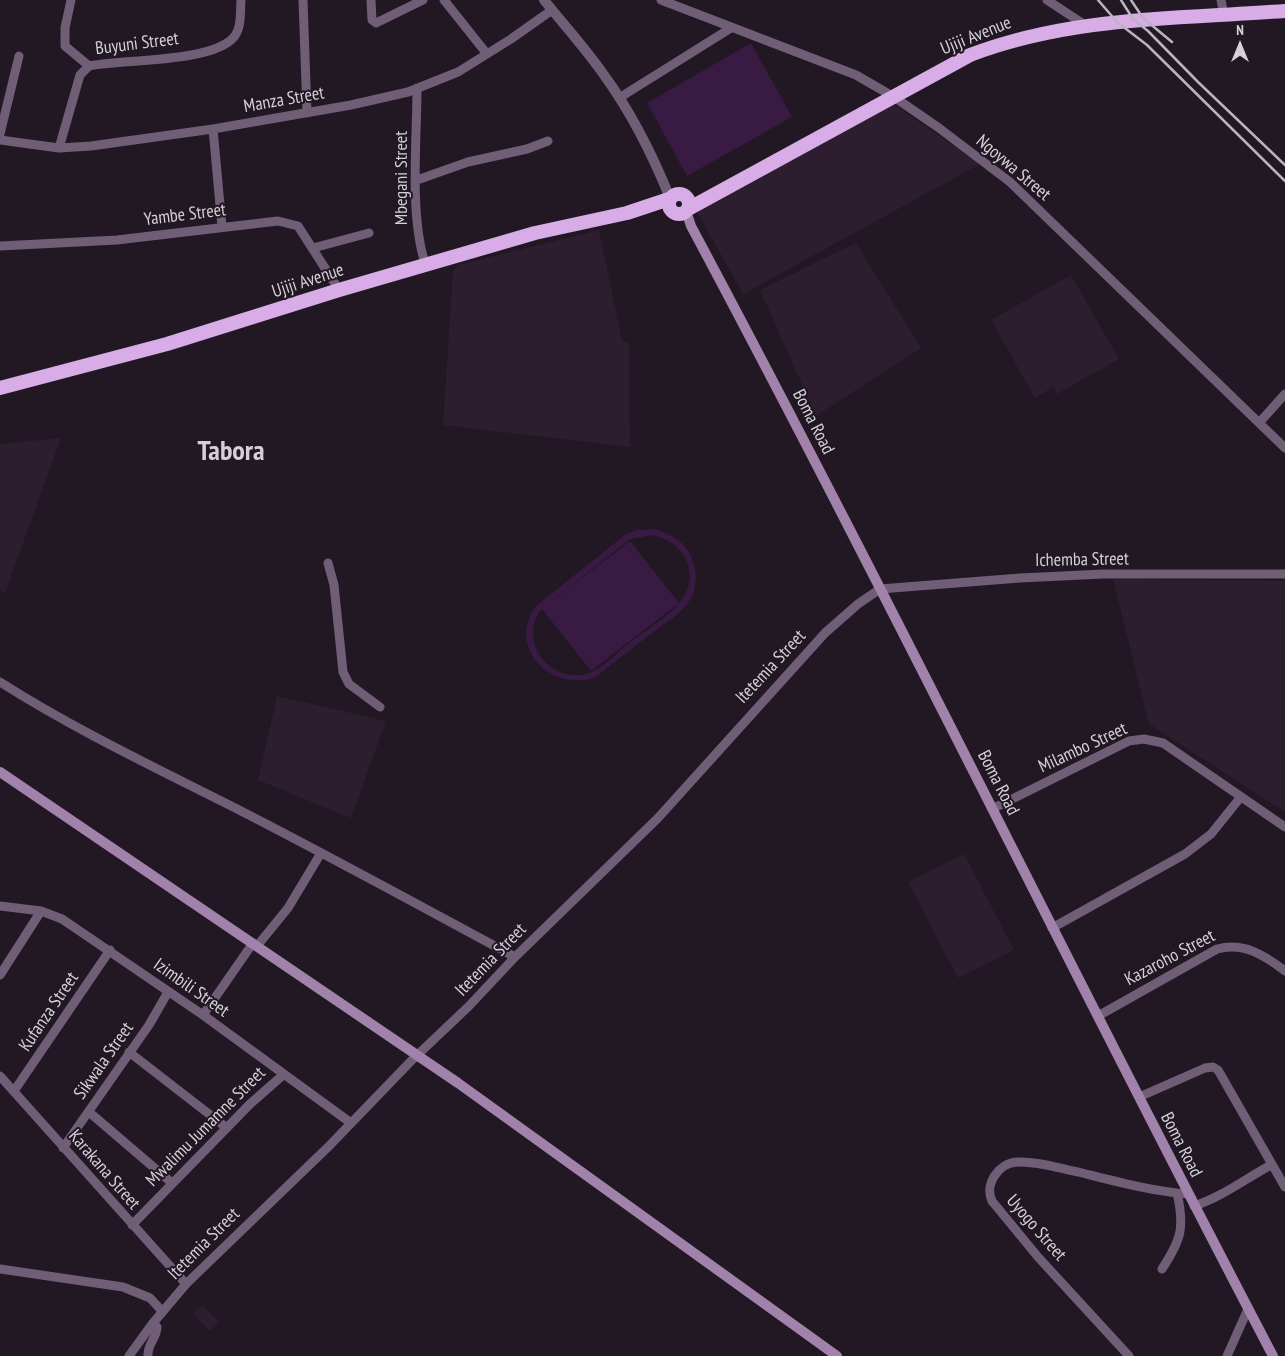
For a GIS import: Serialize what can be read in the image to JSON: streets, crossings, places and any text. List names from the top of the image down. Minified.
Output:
{"streets":{"highway":["Ujiji Avenue"],"main road":["Boma Road"],"street":["Buyuni Street","Manza Street","Ngoywa Street","Mbegani Street","Yambe Street","Ichemba Street","Itetemia Street","Milambo Street","Kazaroho Street","Izimbili Street","Kufanza Street","Sikwala Street","Mwalimu Jumamne Street","Karakana Street","Uyogo Street"]},"crossings":[["Ujiji Avenue","Ngoywa Street"],["Ujiji Avenue","Mbegani Street"],["Ujiji Avenue","Yambe Street"],["Ujiji Avenue","Boma Road"],["Buyuni Street","Manza Street"],["Manza Street","Mbegani Street"],["Boma Road","Ichemba Street"],["Boma Road","Itetemia Street"],["Boma Road","Milambo Street"],["Boma Road","Kazaroho Street"],["Boma Road","Uyogo Street"],["Ichemba Street","Itetemia Street"],["Itetemia Street","Izimbili Street"],["Itetemia Street","Karakana Street"],["Izimbili Street","Kufanza Street"],["Izimbili Street","Sikwala Street"],["Izimbili Street","Mwalimu Jumamne Street"],["Kufanza Street","Karakana Street"],["Sikwala Street","Karakana Street"],["Mwalimu Jumamne Street","Karakana Street"]],"districts":["Tabora"],"north":"top"}
